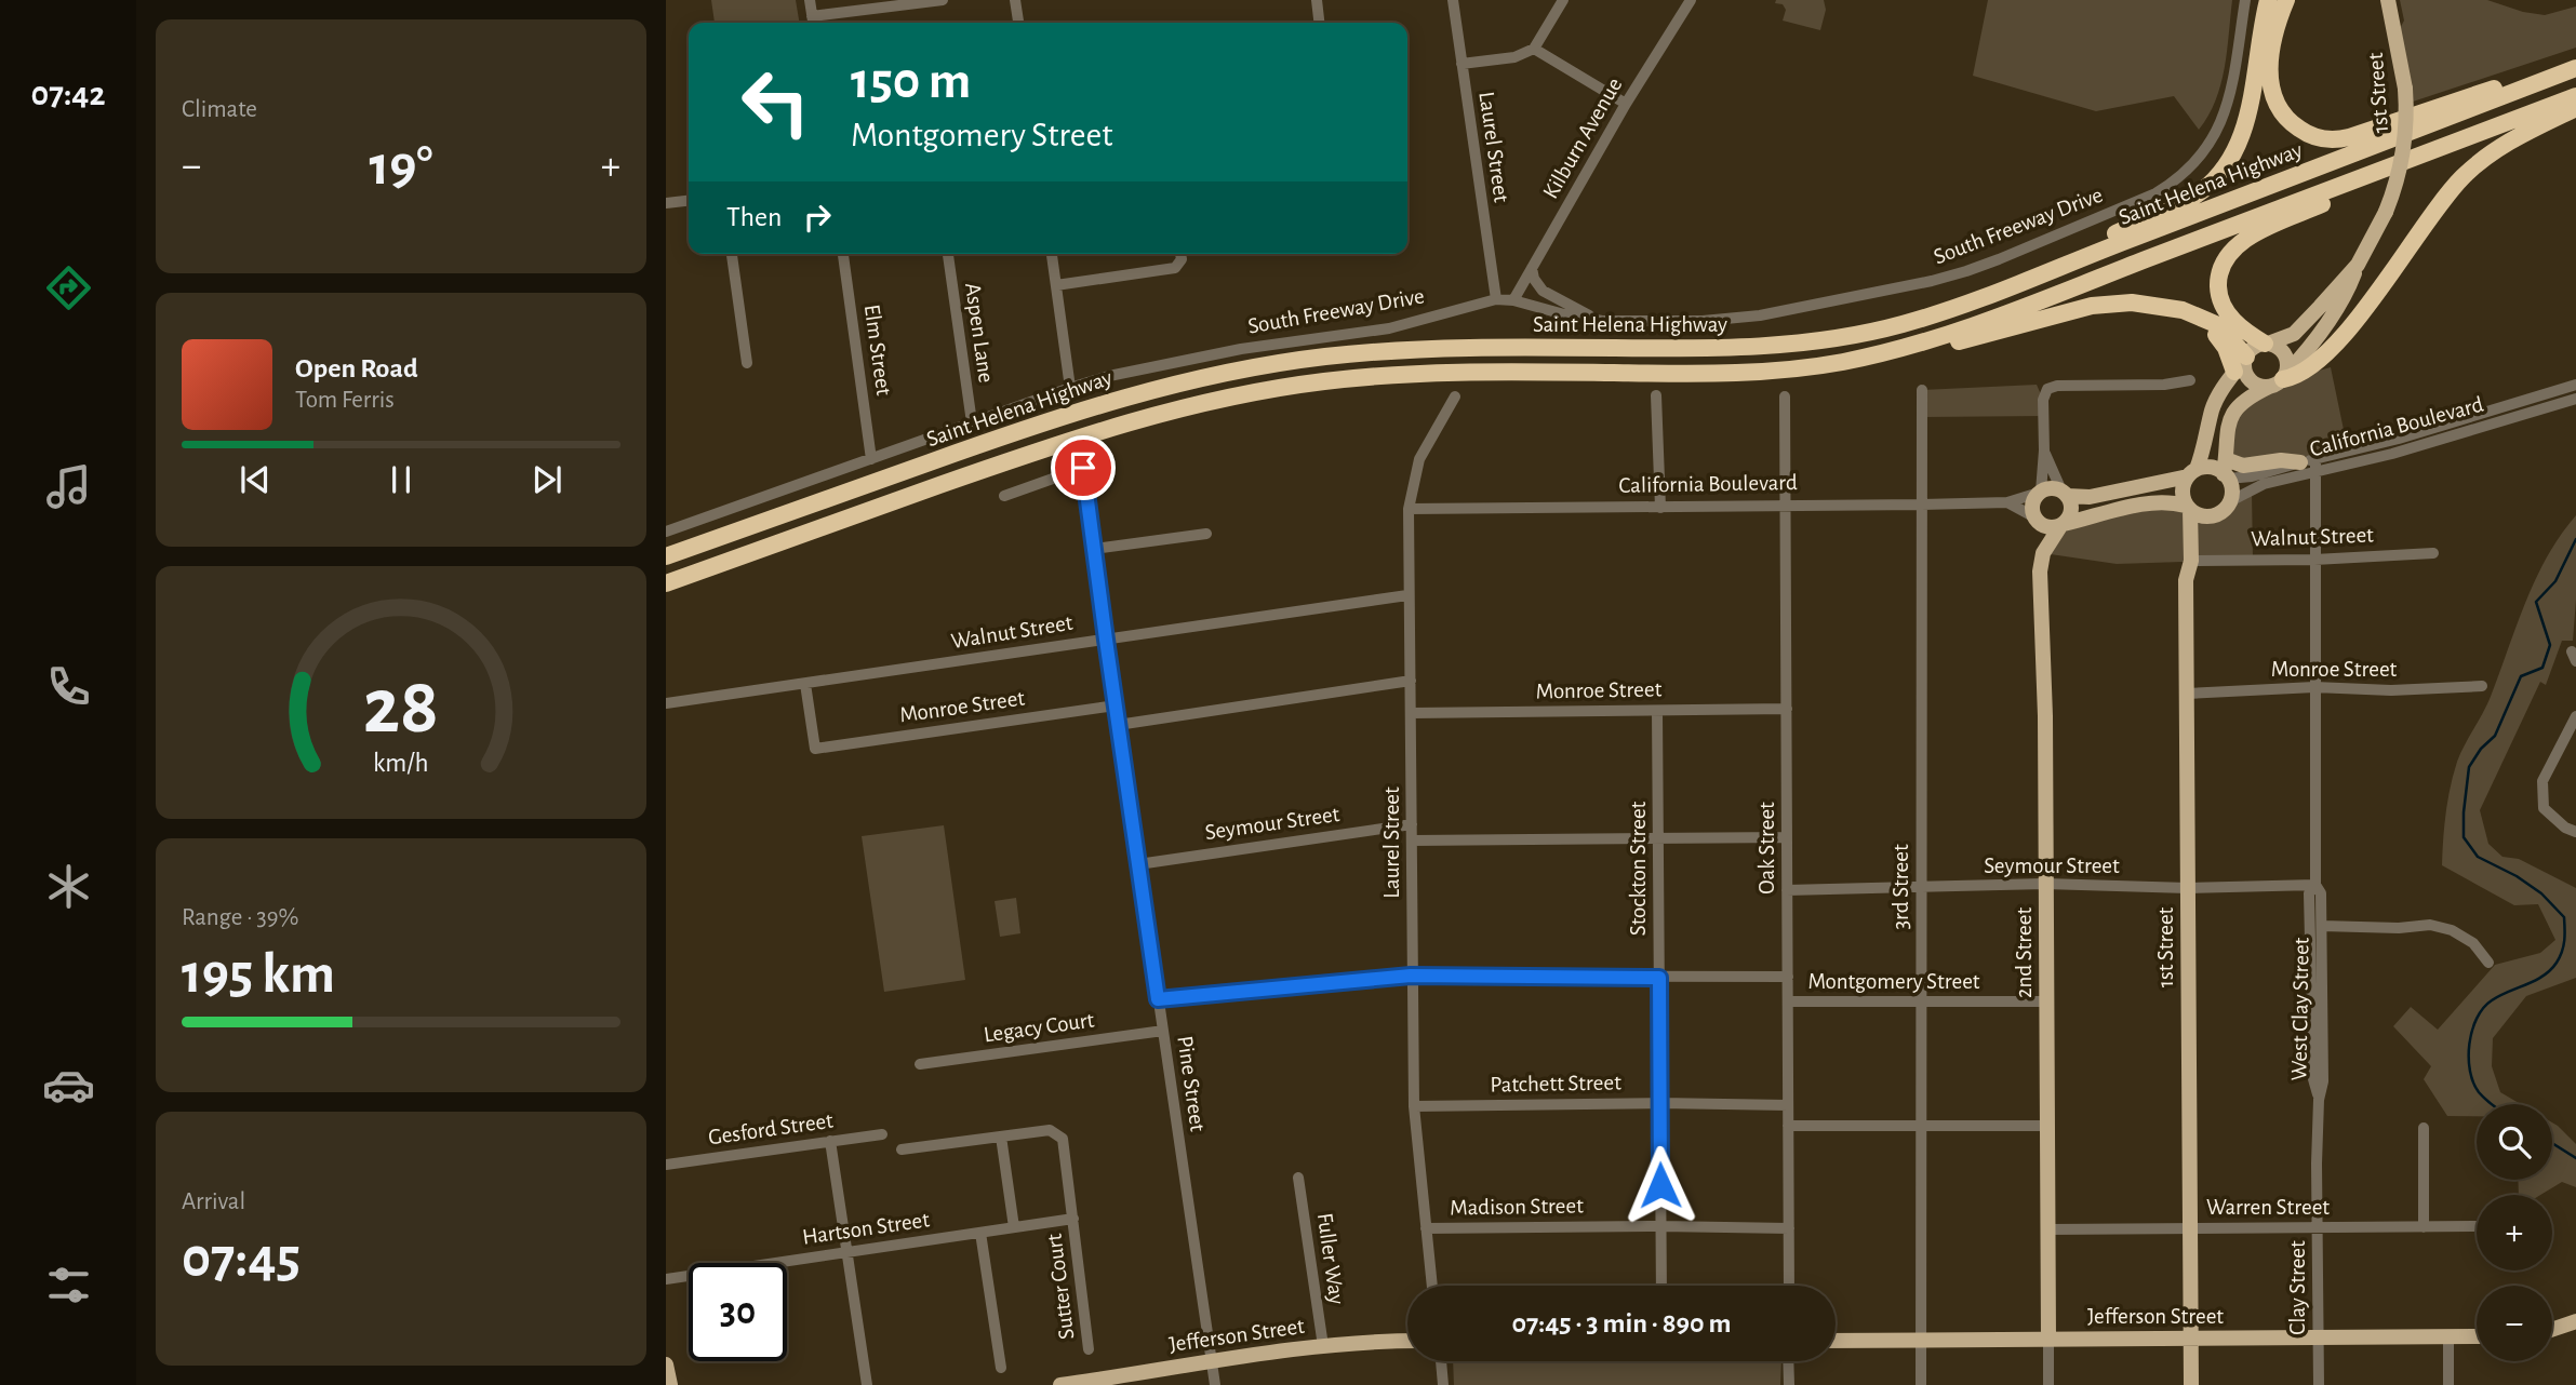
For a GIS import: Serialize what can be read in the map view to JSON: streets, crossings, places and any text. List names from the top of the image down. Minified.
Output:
{"streets":{"highway":["Saint Helena Highway"],"main road":["1st Street","2nd Street","Jefferson Street"],"street":["Kilburn Avenue","Laurel Street","South Freeway Drive","Aspen Lane","Elm Street","California Boulevard","Walnut Street","Monroe Street","Seymour Street","Oak Street","Stockton Street","3rd Street","Montgomery Street","West Clay Street","Legacy Court","Pine Street","Patchett Street","Gesford Street","Madison Street","Warren Street","Hartson Street","Fuller Way","Sutter Court","Clay Street"]},"crossings":[["1st Street","California Boulevard"],["1st Street","Walnut Street"],["1st Street","Monroe Street"],["1st Street","Seymour Street"],["1st Street","Warren Street"],["1st Street","Jefferson Street"],["Kilburn Avenue","South Freeway Drive"],["Laurel Street","South Freeway Drive"],["Laurel Street","California Boulevard"],["Laurel Street","Walnut Street"],["Laurel Street","Monroe Street"],["Laurel Street","Seymour Street"],["Laurel Street","Montgomery Street"],["Laurel Street","Patchett Street"],["Laurel Street","Madison Street"],["South Freeway Drive","Aspen Lane"],["South Freeway Drive","Elm Street"],["California Boulevard","Oak Street"],["California Boulevard","3rd Street"],["California Boulevard","2nd Street"],["California Boulevard","West Clay Street"],["Walnut Street","Monroe Street"],["Walnut Street","West Clay Street"],["Walnut Street","Pine Street"],["Monroe Street","Oak Street"],["Monroe Street","Stockton Street"],["Monroe Street","West Clay Street"],["Monroe Street","Pine Street"],["Seymour Street","Oak Street"],["Seymour Street","3rd Street"],["Seymour Street","2nd Street"],["Seymour Street","West Clay Street"],["Seymour Street","Pine Street"],["Oak Street","Montgomery Street"],["Oak Street","Patchett Street"],["Oak Street","Madison Street"],["Stockton Street","Montgomery Street"],["Stockton Street","Patchett Street"],["Stockton Street","Madison Street"],["3rd Street","Montgomery Street"],["3rd Street","Jefferson Street"],["2nd Street","Montgomery Street"],["2nd Street","Warren Street"],["2nd Street","Jefferson Street"],["Montgomery Street","Pine Street"],["West Clay Street","Clay Street"],["Legacy Court","Pine Street"],["Pine Street","Jefferson Street"],["Warren Street","Clay Street"],["Hartson Street","Sutter Court"],["Fuller Way","Jefferson Street"],["Clay Street","Jefferson Street"]],"page":{"tabs":"07:42","tile":["Climate",["Range · 39%","195 km"],["Arrival","07:45"]],"turn":["150 m","Montgomery Street"],"heat":["−","19°","+"],"then":"Then","song":["Open Road","Tom Ferris"],"map_buttons":["+","−"],"limit":"30","trip":"07:45 · 3 min · 890 m","gauge":["28","km/h"]}}
